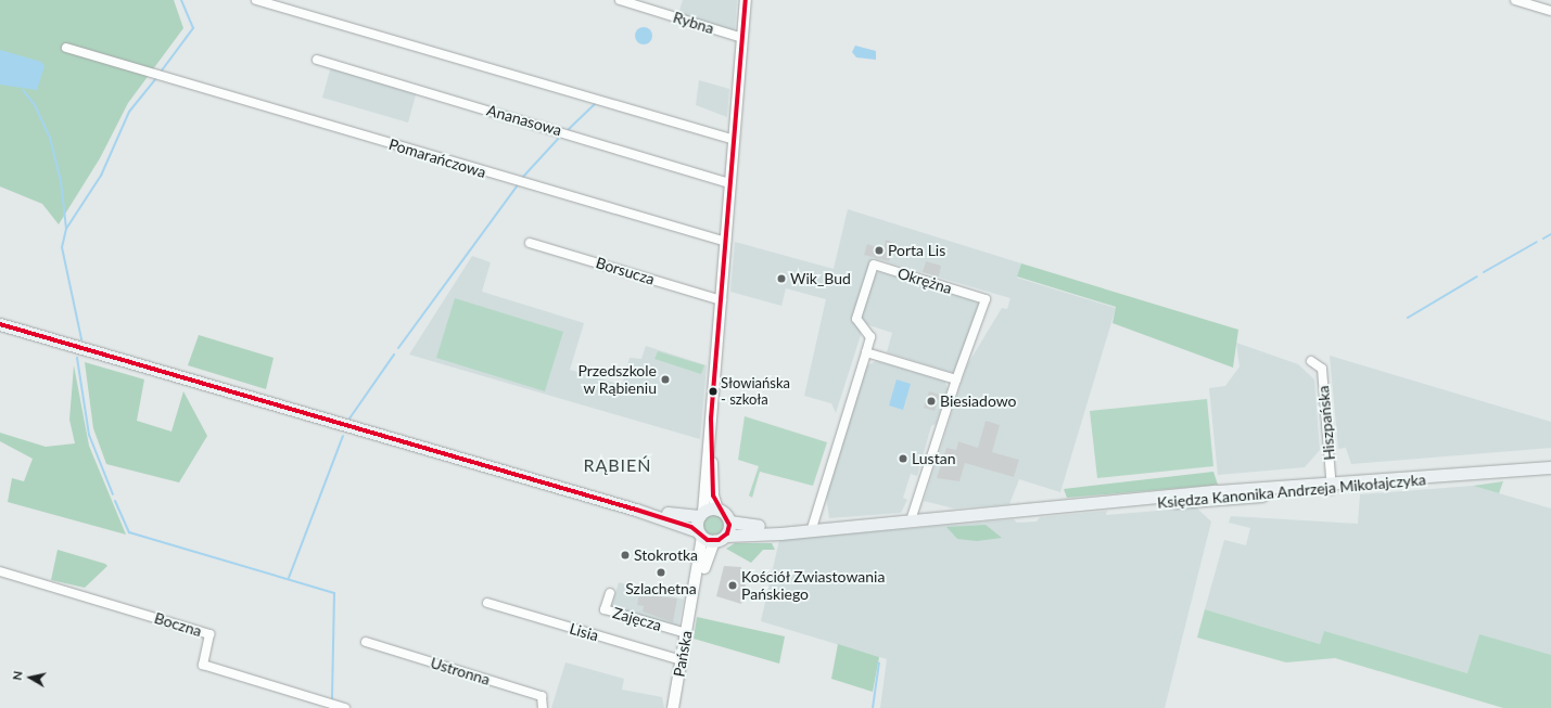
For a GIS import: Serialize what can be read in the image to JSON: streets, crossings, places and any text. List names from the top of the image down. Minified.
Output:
{"streets":{"main road":["Księdza Kanonika Andrzeja Mikołajczyka"],"street":["Rybna","Ananasowa","Pomarańczowa","Borsucza","Okrężna","Hiszpańska","Zajęcza","Boczna","Lisia","Pańska","Ustronna"]},"crossings":[["Okrężna","Księdza Kanonika Andrzeja Mikołajczyka"],["Hiszpańska","Księdza Kanonika Andrzeja Mikołajczyka"],["Księdza Kanonika Andrzeja Mikołajczyka","Pańska"],["Zajęcza","Pańska"],["Lisia","Pańska"]],"districts":["RĄBIEŃ"],"places":["Porta Lis","Wik_Bud","Przedszkole w Rąbieniu","Słowiańska - szkoła","Biesiadowo","Lustan","Stokrotka","Szlachetna","Kościół Zwiastowania Pańskiego"],"north":"left"}
